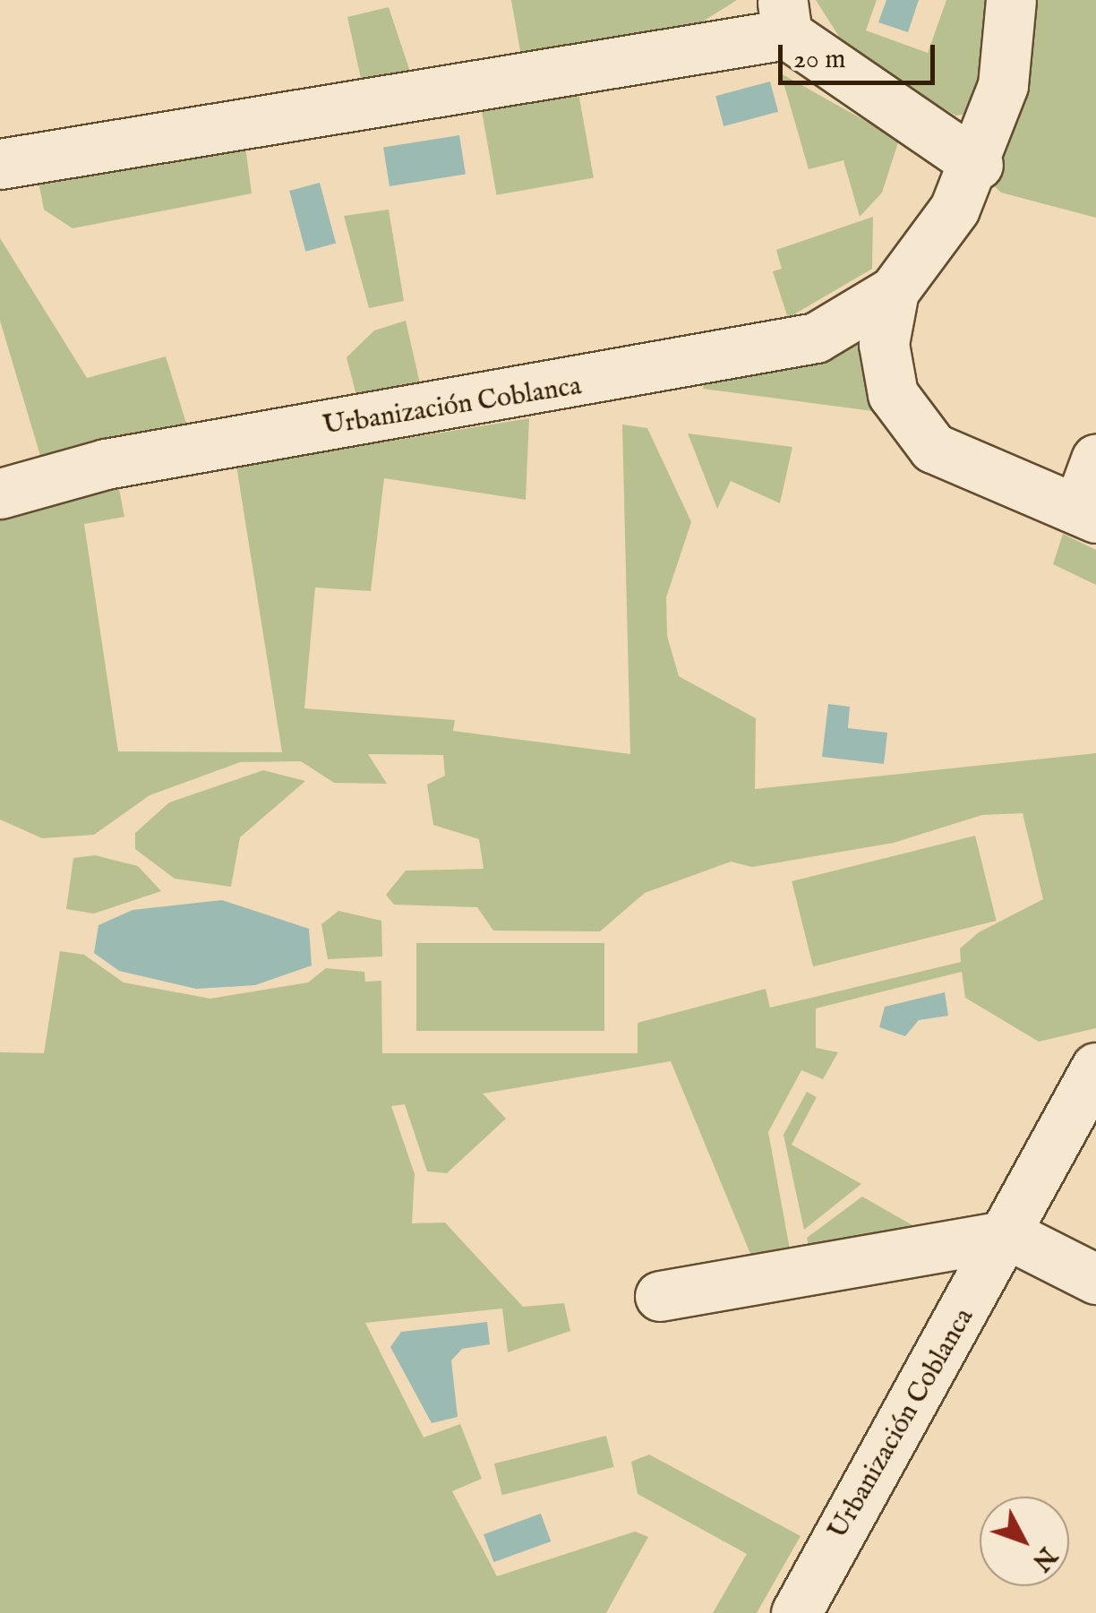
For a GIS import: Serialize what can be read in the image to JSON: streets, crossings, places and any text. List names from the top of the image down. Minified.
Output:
{"streets":{"street":["Urbanización Coblanca"]},"scale_bar":"20 m","north":"bottom right"}
